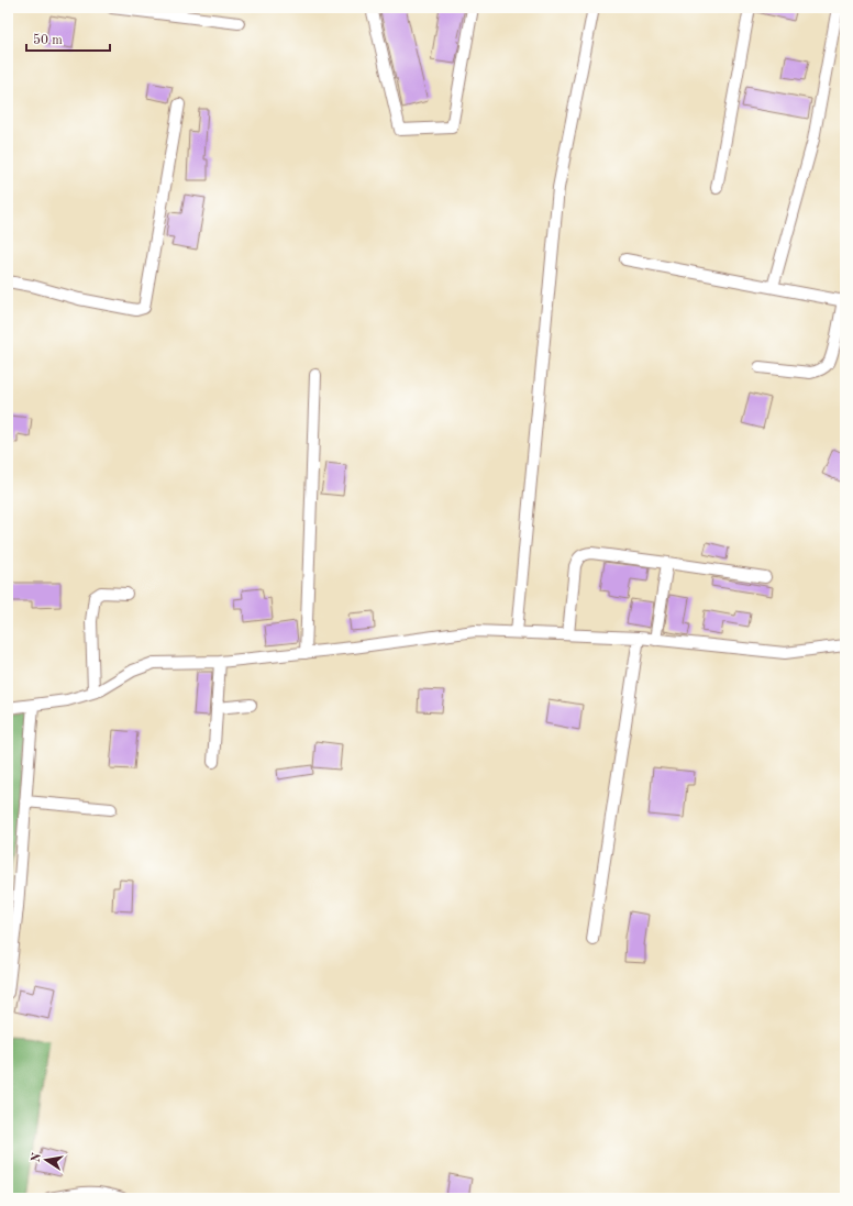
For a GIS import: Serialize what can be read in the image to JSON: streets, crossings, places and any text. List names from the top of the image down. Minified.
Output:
{"scale_bar":"50 m","north":"left"}
